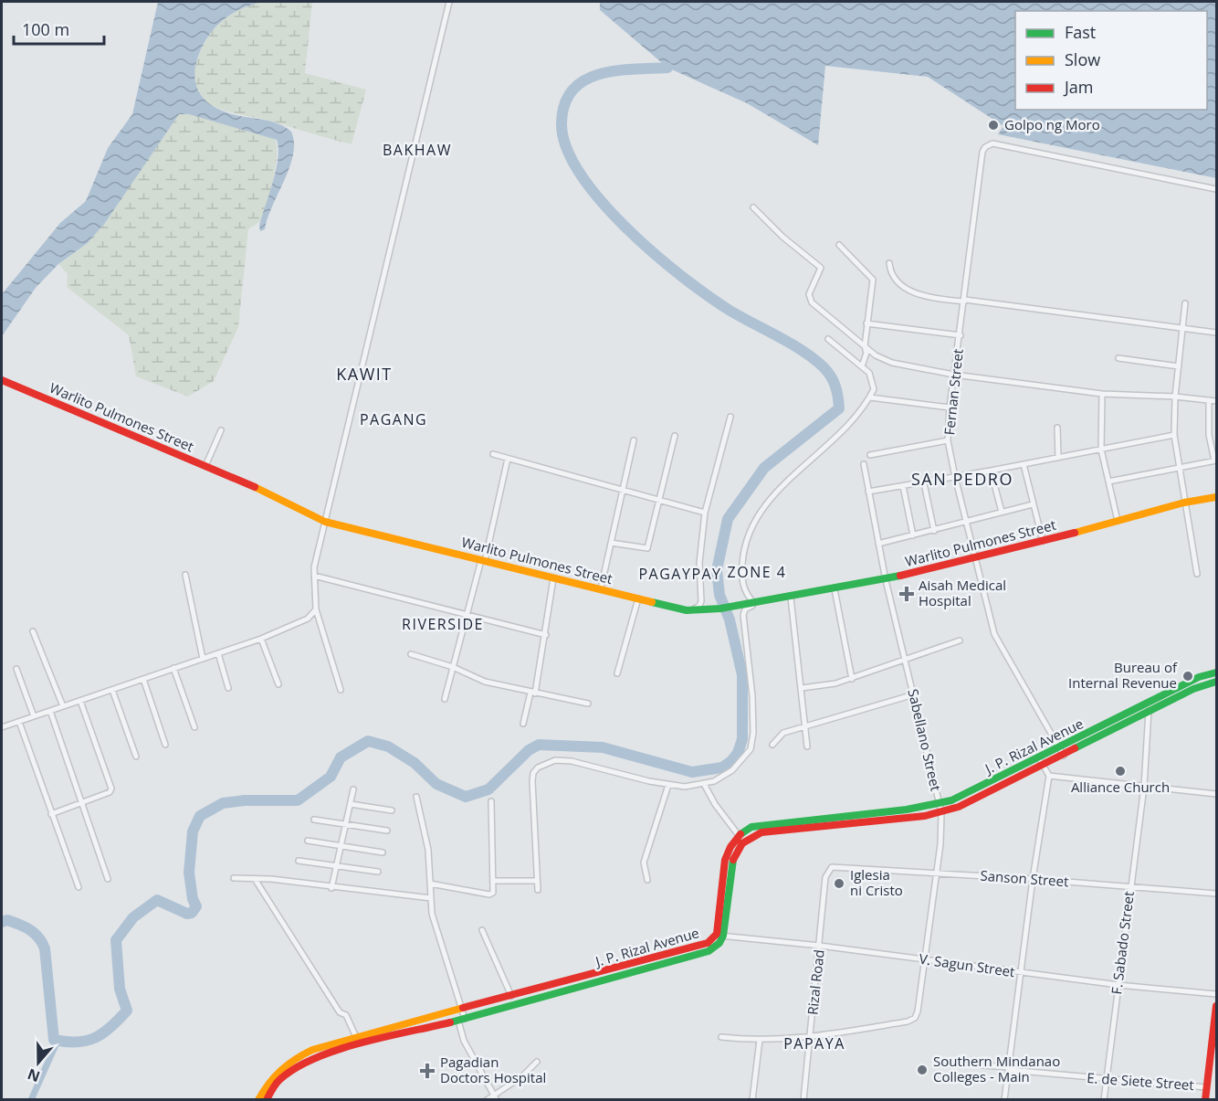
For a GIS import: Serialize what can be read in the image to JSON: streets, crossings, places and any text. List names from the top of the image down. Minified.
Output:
{"streets":{"main road":["Warlito Pulmones Street","J. P. Rizal Avenue"],"street":["Fernan Street","Sabellano Street","Sanson Street","F. Sabado Street","V. Sagun Street","Rizal Road","E. de Siete Street"]},"crossings":[["Fernan Street","Warlito Pulmones Street"],["Fernan Street","J. P. Rizal Avenue"],["Warlito Pulmones Street","Sabellano Street"],["Sabellano Street","J. P. Rizal Avenue"],["Sabellano Street","Sanson Street"],["Sabellano Street","V. Sagun Street"],["Sabellano Street","Rizal Road"],["J. P. Rizal Avenue","F. Sabado Street"],["J. P. Rizal Avenue","V. Sagun Street"],["Sanson Street","F. Sabado Street"],["Sanson Street","Rizal Road"],["F. Sabado Street","V. Sagun Street"],["F. Sabado Street","E. de Siete Street"],["V. Sagun Street","Rizal Road"]],"districts":["BAKHAW","KAWIT","PAGANG","SAN PEDRO","ZONE 4","PAGAYPAY","RIVERSIDE","PAPAYA"],"places":{"other":["Golpo ng Moro","Bureau of Internal Revenue","Alliance Church","Iglesia ni Cristo","Southern Mindanao Colleges - Main"],"health":["Aisah Medical Hospital","Pagadian Doctors Hospital"]},"legend":["Fast","Slow","Jam"],"scale_bar":"100 m","north":"bottom"}
